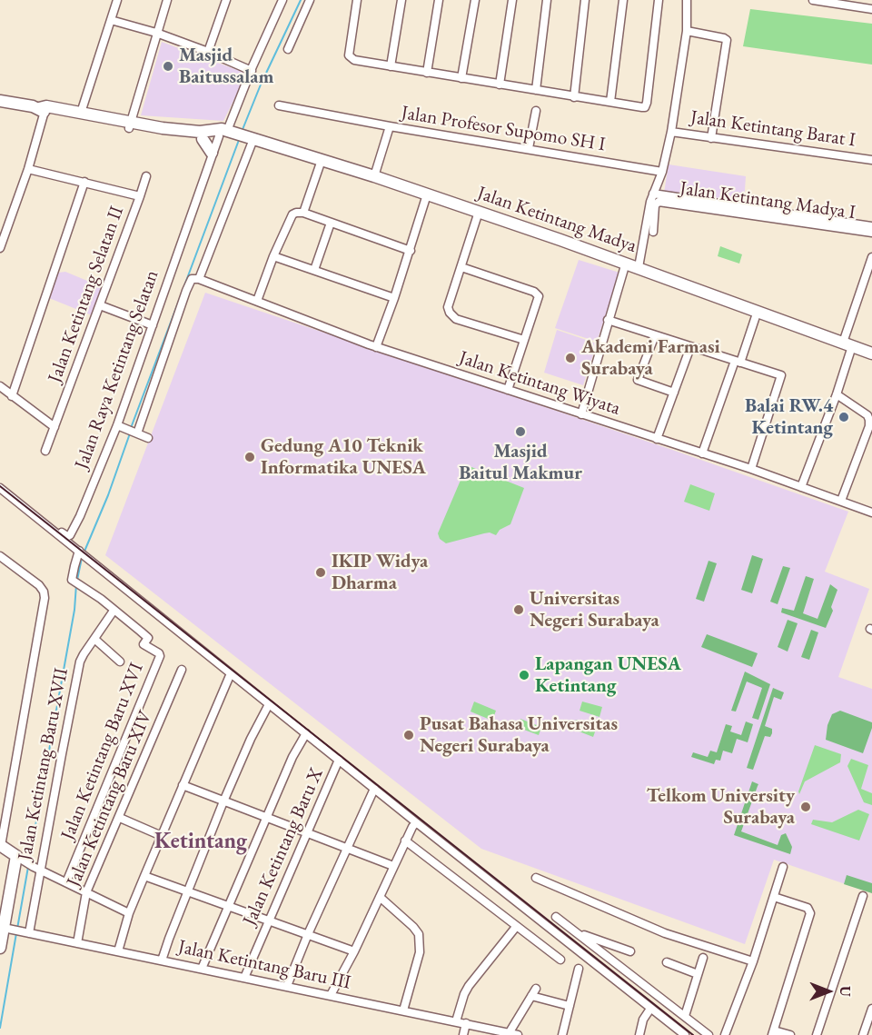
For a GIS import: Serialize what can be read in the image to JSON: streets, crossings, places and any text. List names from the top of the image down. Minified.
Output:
{"streets":{"street":["Jalan Profesor Supomo SH I","Jalan Ketintang Barat I","Jalan Ketintang Madya I","Jalan Ketintang Madya","Jalan Ketintang Selatan II","Jalan Raya Ketintang Selatan","Jalan Ketintang Wiyata","Jalan Ketintang Baru XVI","Jalan Ketintang Baru XVII","Jalan Ketintang Baru XIV","Jalan Ketintang Baru X","Jalan Ketintang Baru III"]},"crossings":[["Jalan Profesor Supomo SH I","Jalan Ketintang Madya"],["Jalan Ketintang Madya","Jalan Raya Ketintang Selatan"],["Jalan Ketintang Baru XVI","Jalan Ketintang Baru XVII"],["Jalan Ketintang Baru XVII","Jalan Ketintang Baru III"],["Jalan Ketintang Baru XIV","Jalan Ketintang Baru III"],["Jalan Ketintang Baru X","Jalan Ketintang Baru III"]],"districts":["Ketintang"],"places":["Masjid Baitussalam","Akademi Farmasi Surabaya","Balai RW.4 Ketintang","Masjid Baitul Makmur","Gedung A10 Teknik Informatika UNESA","IKIP Widya Dharma","Universitas Negeri Surabaya","Lapangan UNESA Ketintang","Pusat Bahasa Universitas Negeri Surabaya","Telkom University Surabaya"],"north":"right"}
